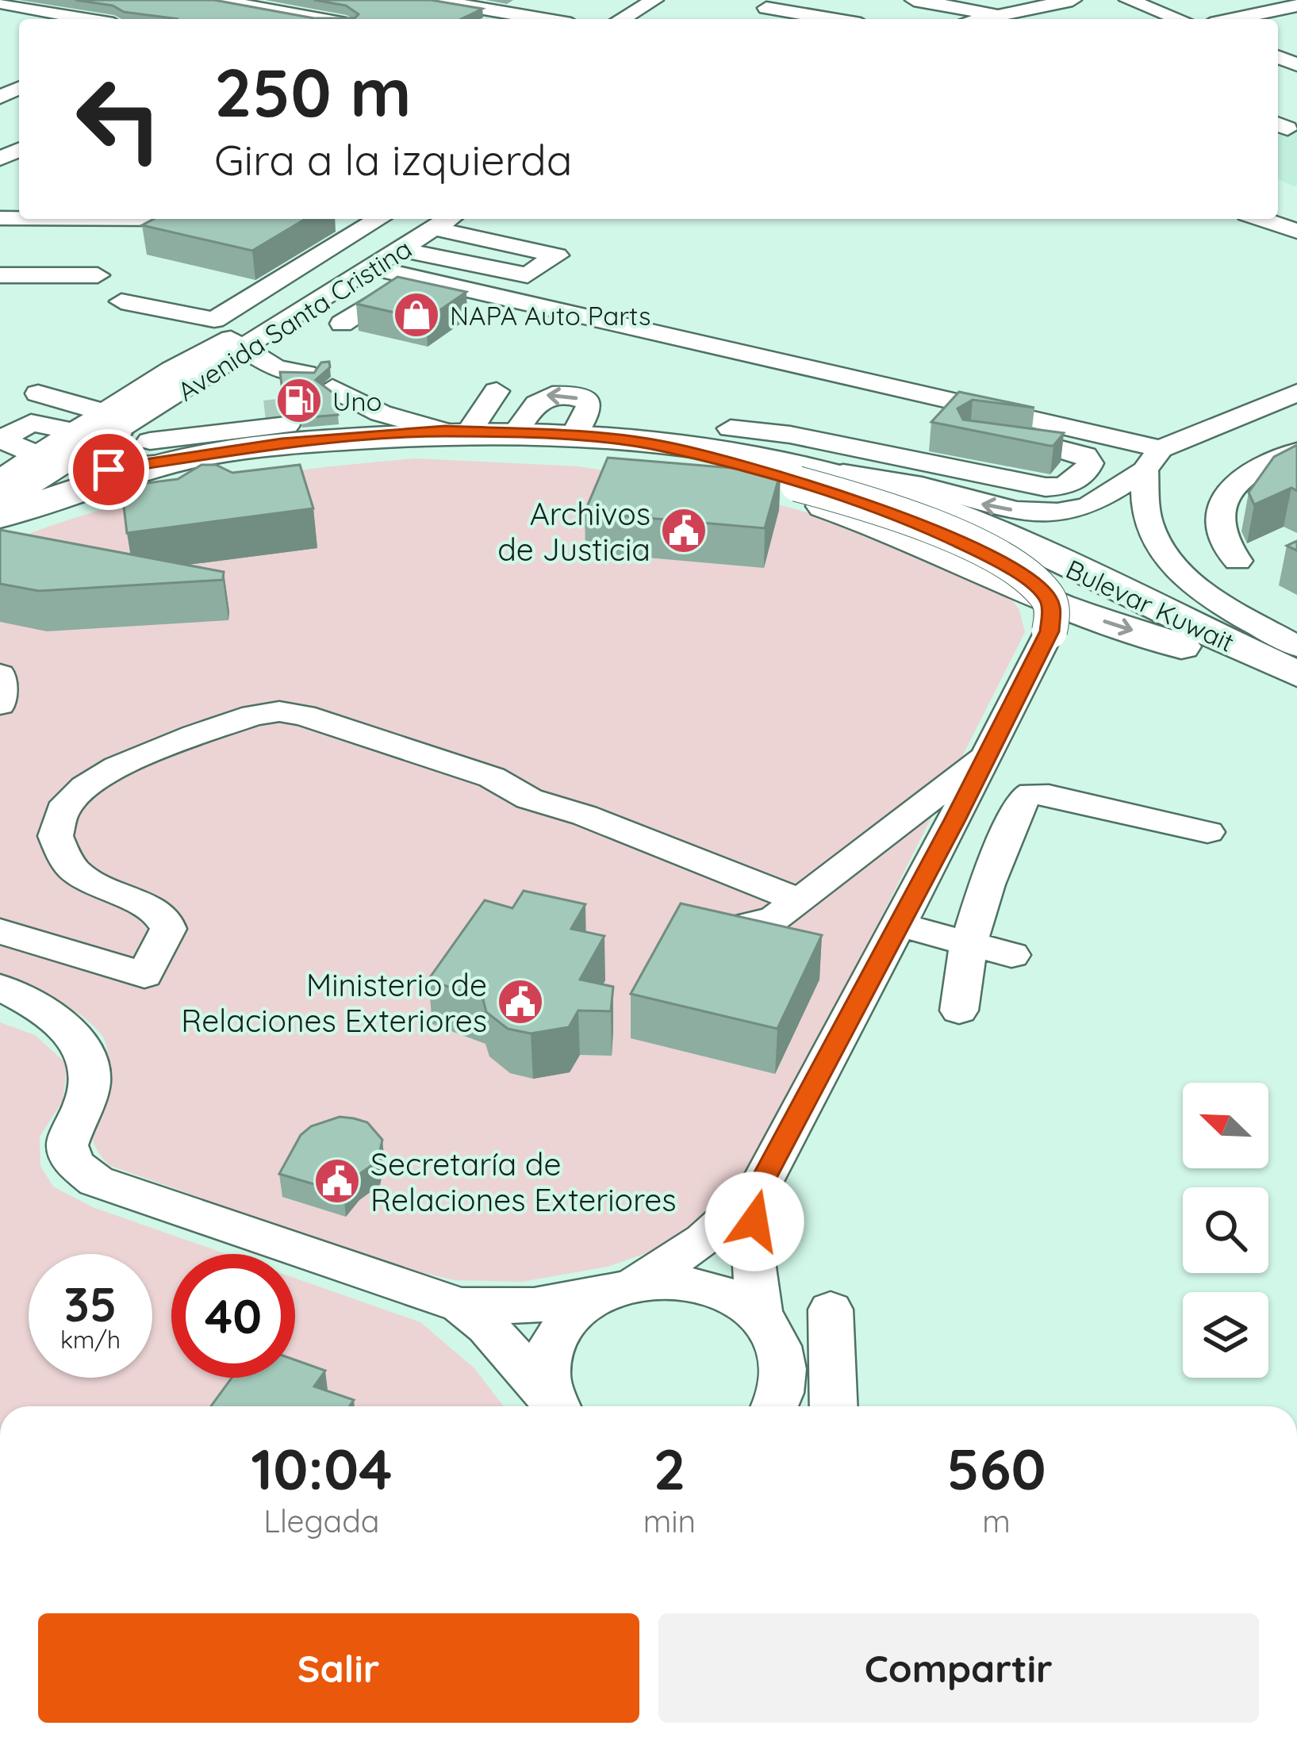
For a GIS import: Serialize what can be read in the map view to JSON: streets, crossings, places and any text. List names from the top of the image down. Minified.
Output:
{"streets":{"main road":["Bulevar Kuwait"],"street":["Avenida Santa Cristina"]},"crossings":[["Avenida Santa Cristina","Bulevar Kuwait"]],"places":{"shop":["NAPA Auto Parts"],"fuel station":["Uno"],"public building":["Archivos de Justicia","Ministerio de Relaciones Exteriores","Secretaría de Relaciones Exteriores"]},"north":"top left","page":{"turn":["250 m","Gira a la izquierda"],"speed":"35 km/h","limit":"40","eta":["10:04","Llegada","2","min","560","m"],"buttons":["Salir","Compartir"]}}
